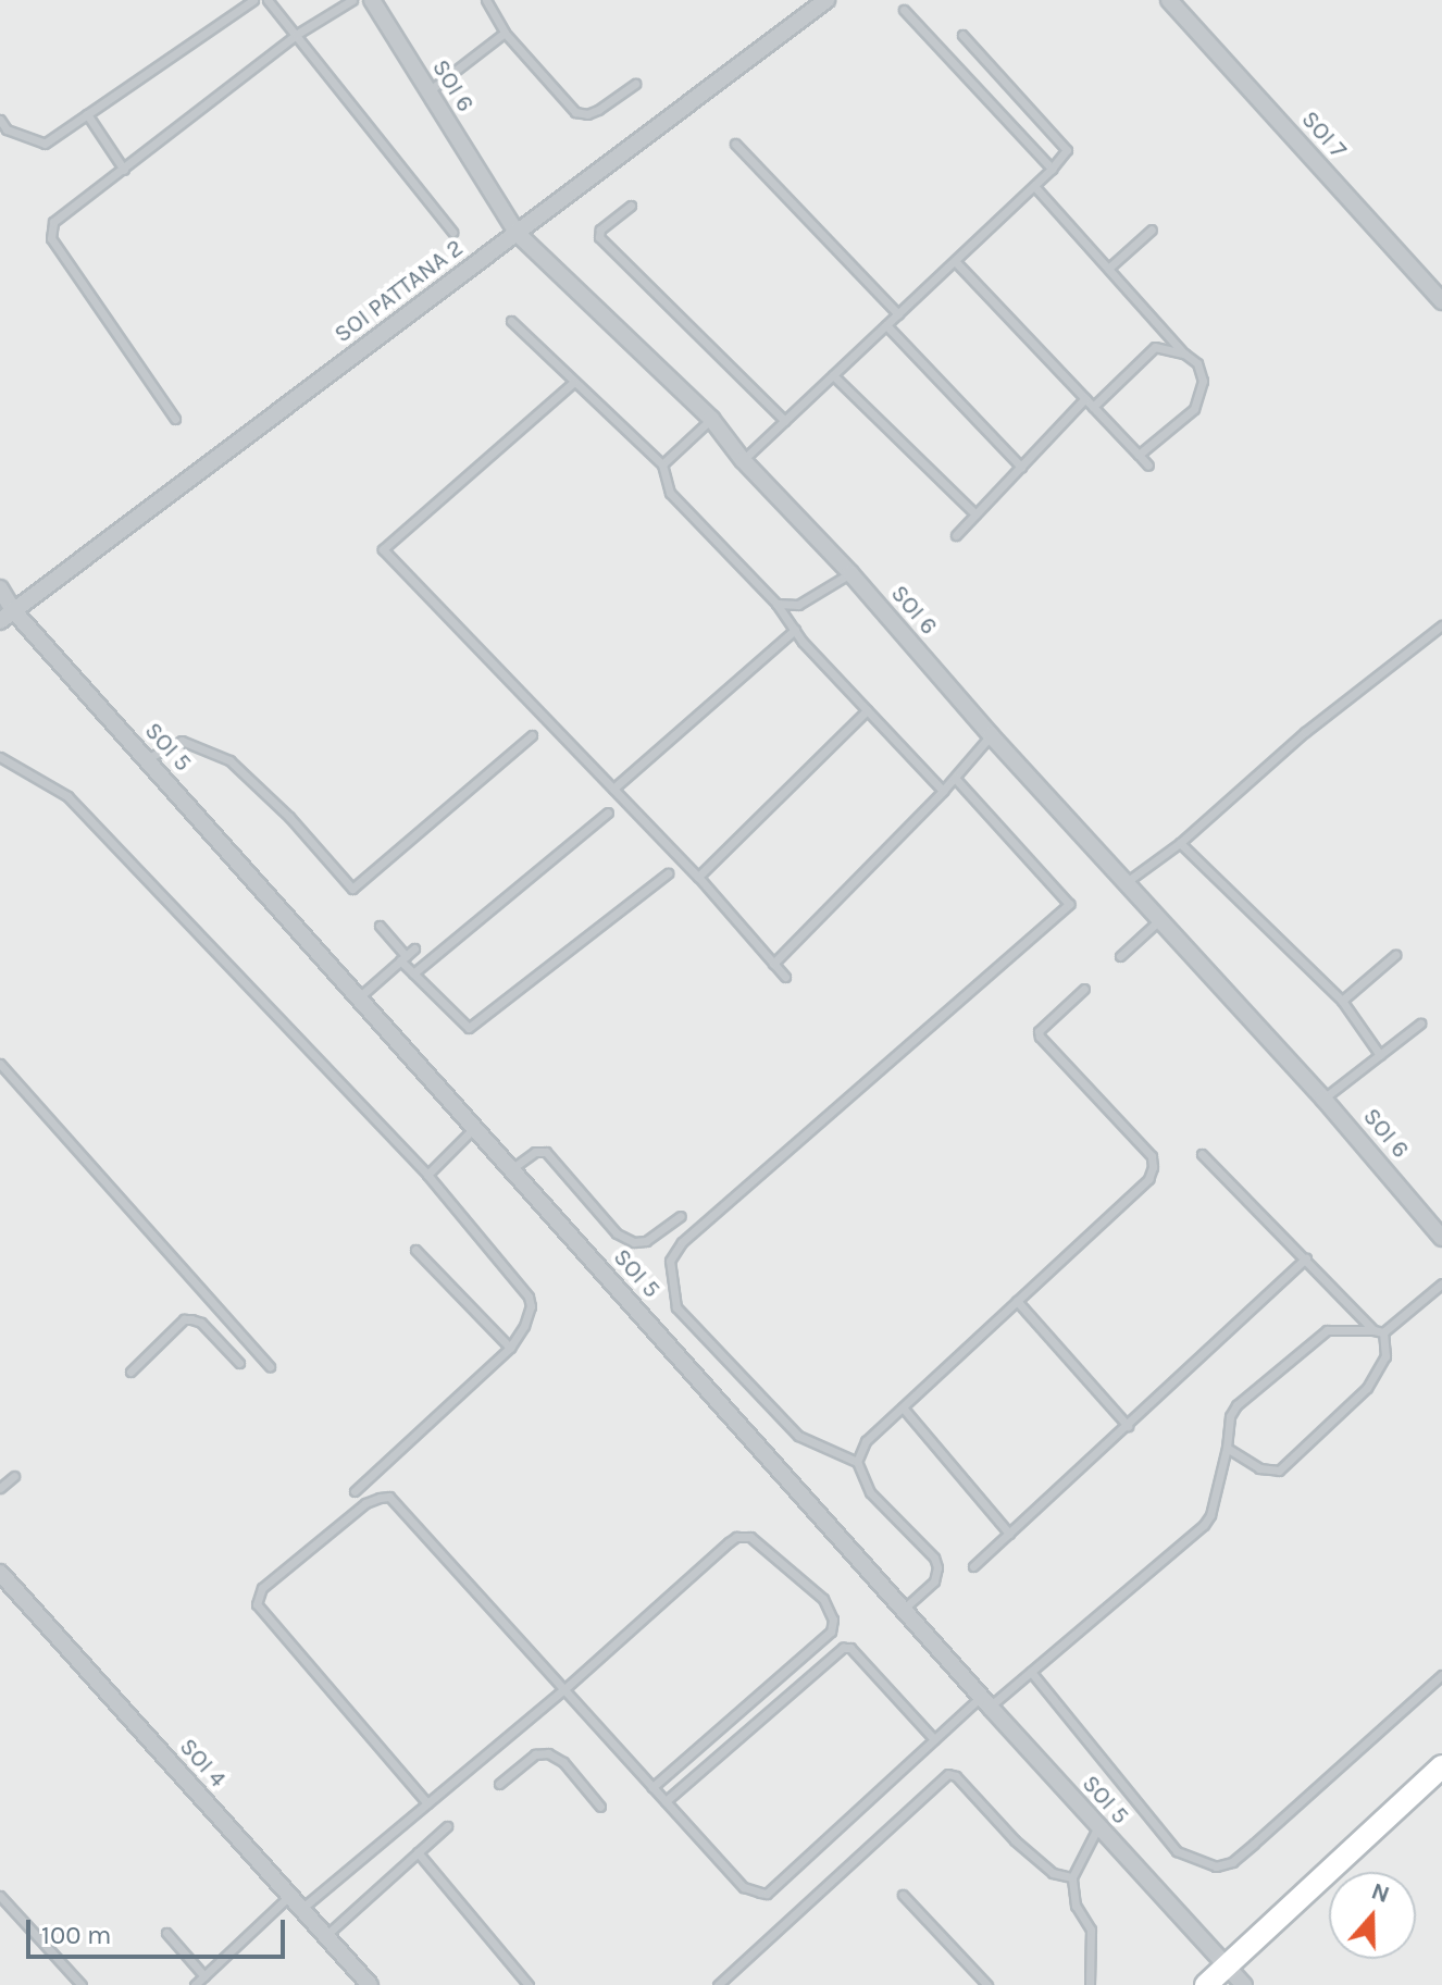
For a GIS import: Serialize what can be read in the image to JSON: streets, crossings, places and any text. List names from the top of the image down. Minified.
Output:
{"streets":{"street":["SOI 6","SOI 7","SOI PATTANA 2","SOI 5","SOI 4"]},"crossings":[["SOI 6","SOI PATTANA 2"],["SOI PATTANA 2","SOI 5"]],"scale_bar":"100 m","north":"top"}
